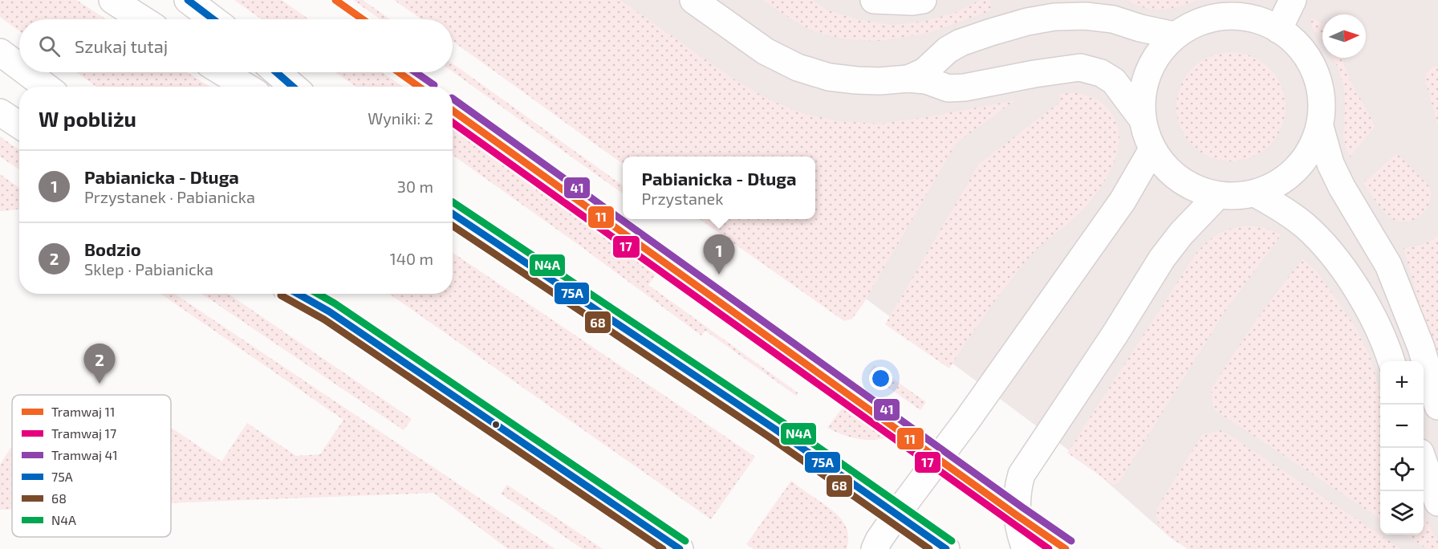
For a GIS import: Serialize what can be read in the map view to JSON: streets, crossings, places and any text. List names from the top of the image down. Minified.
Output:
{"lines":["tram line 11","transit line 75A","tram line 41","tram line 17","transit line N4A","transit line 68"],"legend":["Tramwaj 11","Tramwaj 17","Tramwaj 41","75A","68","N4A"],"north":"right","page":{"search":"Szukaj tutaj","heading":["W pobliżu","Wyniki: 2"],"list":[{"mark":"1","name":"Pabianicka - Długa","note":"Przystanek · Pabianicka","value":"30 m"},{"mark":"2","name":"Bodzio","note":"Sklep · Pabianicka","value":"140 m"}],"popup":["Pabianicka - Długa","Przystanek"],"pins":["1","2"],"map_buttons":["+","−"]}}
